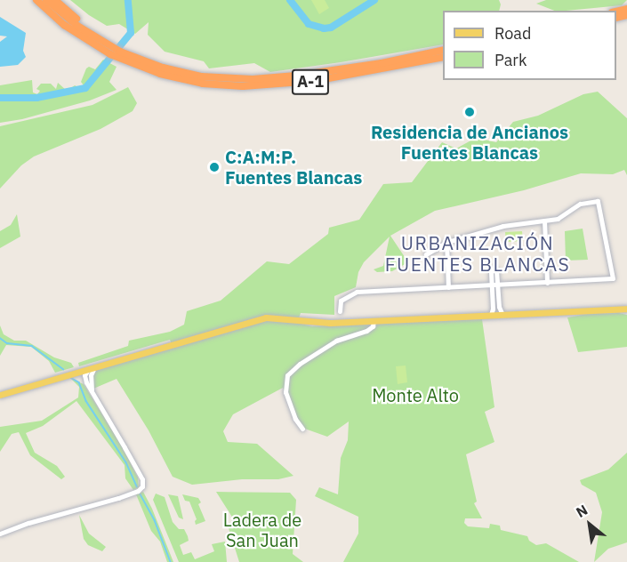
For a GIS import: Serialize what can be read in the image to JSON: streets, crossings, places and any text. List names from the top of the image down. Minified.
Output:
{"streets":{"highway":["A-1"]},"districts":["URBANIZACIÓN FUENTES BLANCAS"],"parks":["Monte Alto","Ladera de San Juan"],"places":["Residencia de Ancianos Fuentes Blancas","C:A:M:P. Fuentes Blancas"],"legend":["Road","Park"],"north":"top left"}
